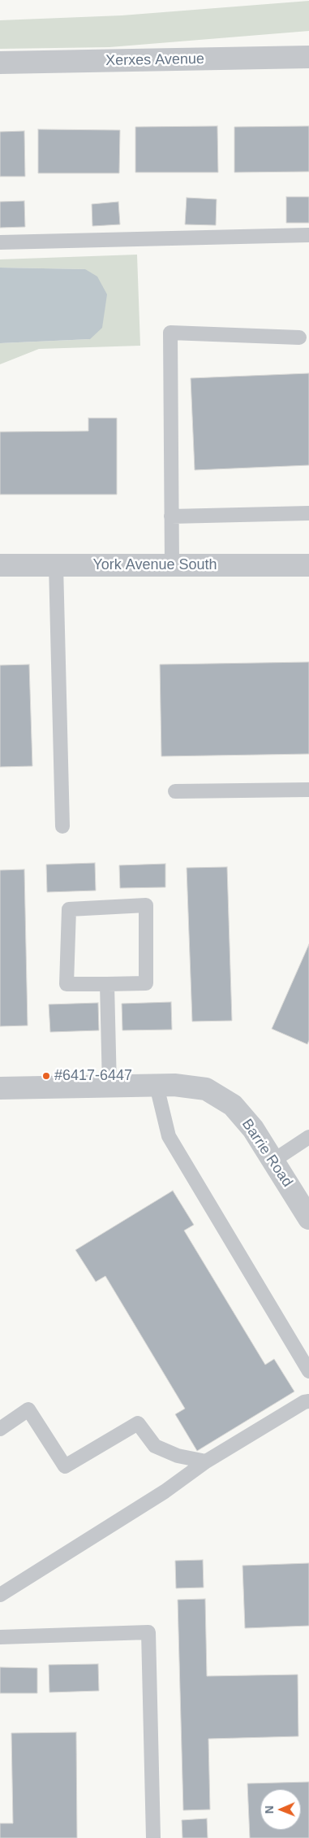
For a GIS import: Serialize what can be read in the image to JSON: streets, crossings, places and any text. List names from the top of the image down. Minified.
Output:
{"streets":{"street":["Xerxes Avenue","York Avenue South","Barrie Road"]},"places":["#6417-6447"],"north":"left"}
